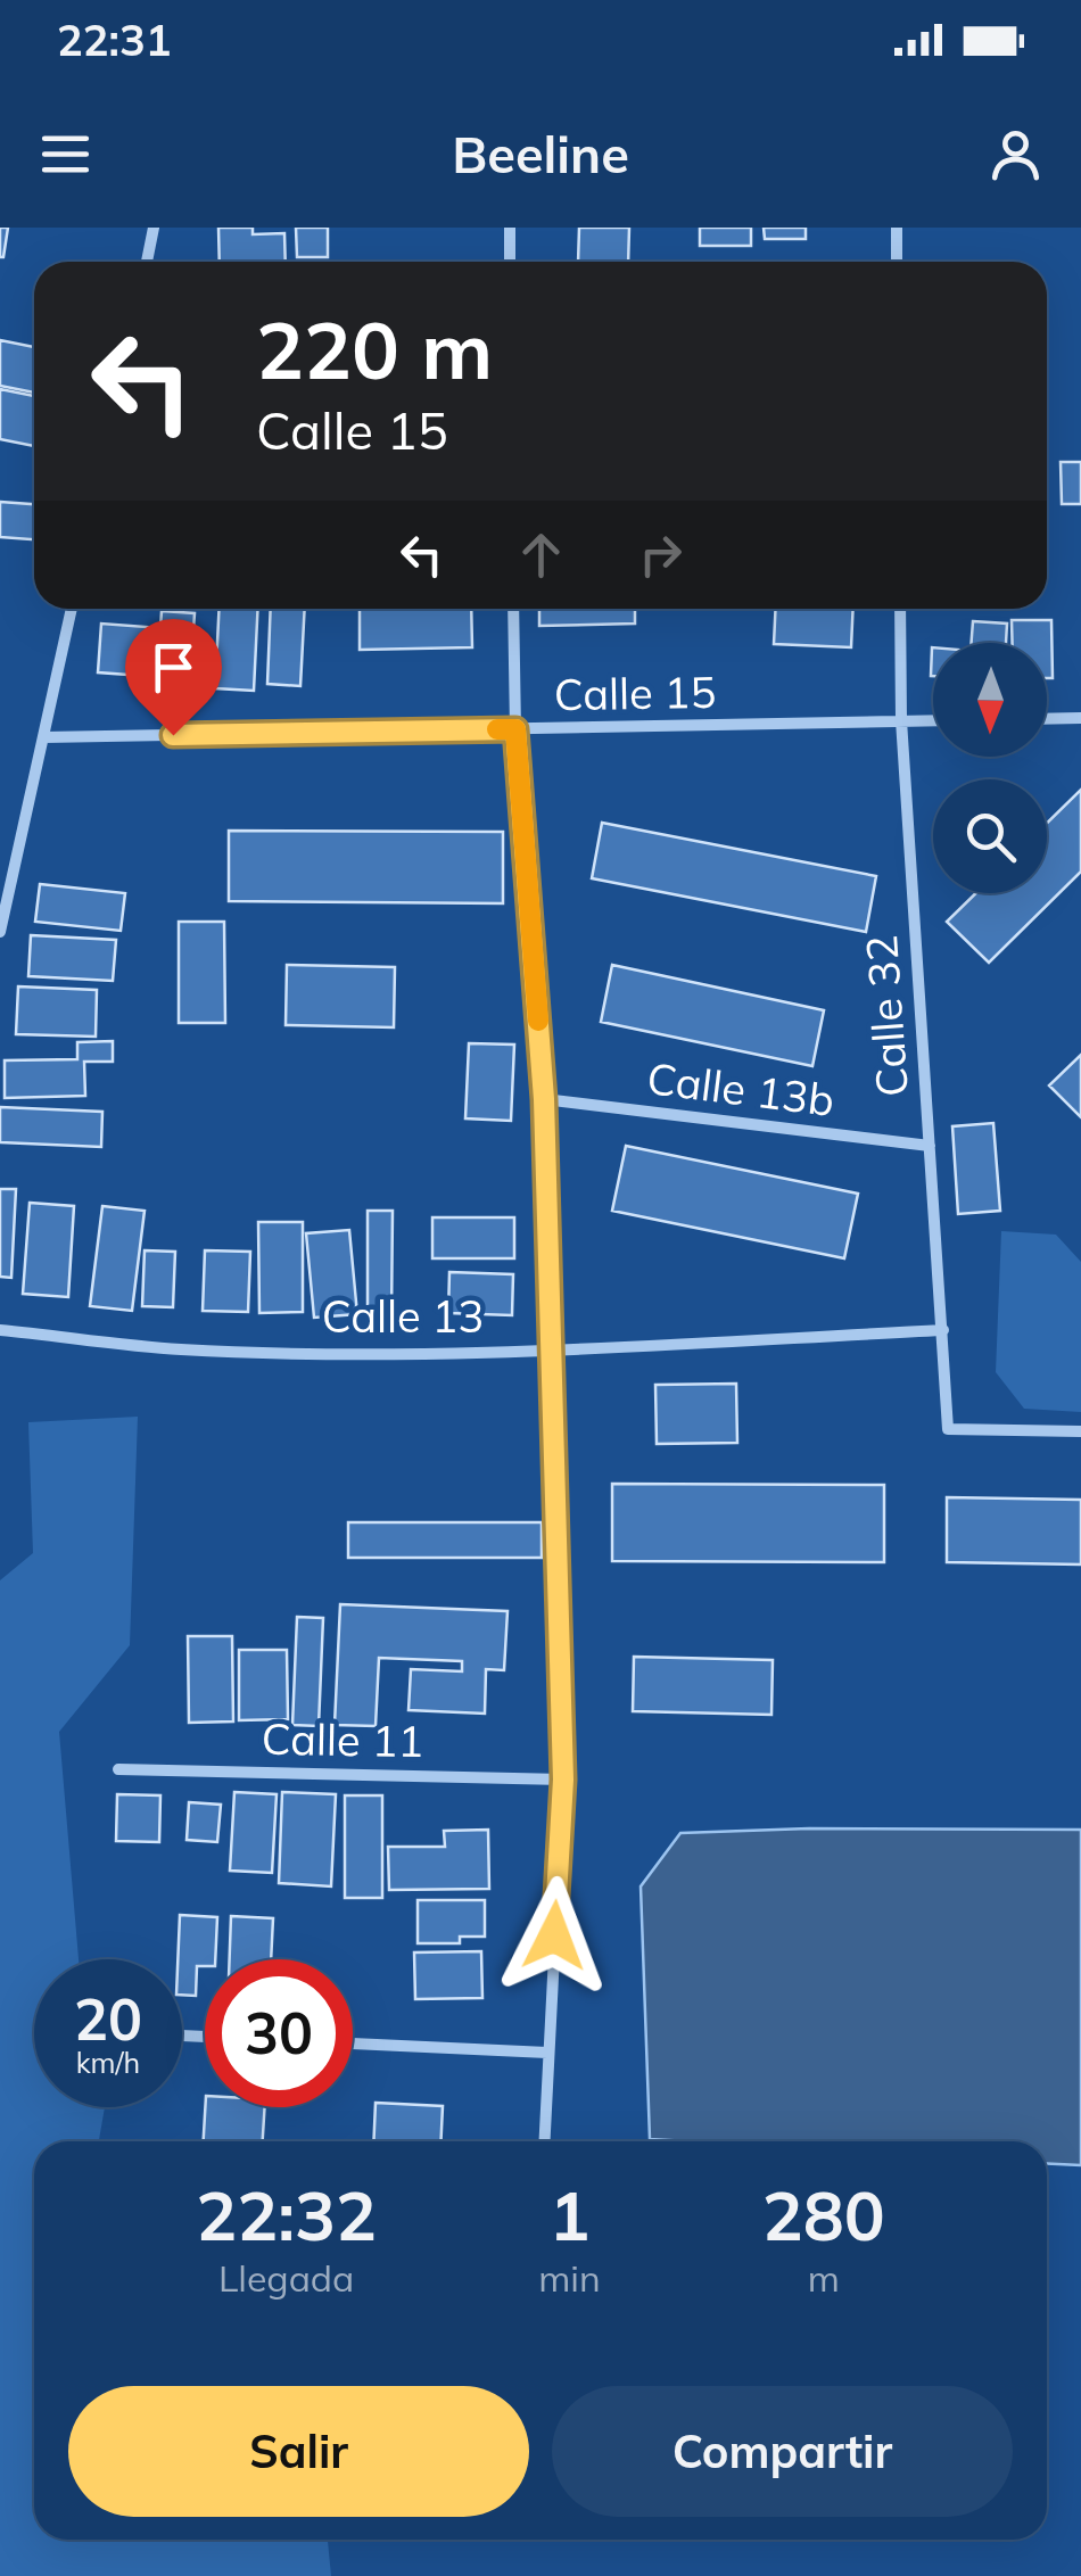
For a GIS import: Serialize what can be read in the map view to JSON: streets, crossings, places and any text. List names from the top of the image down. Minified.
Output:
{"streets":{"street":["Calle 15","Calle 32","Calle 13b","Calle 13","Calle 11"]},"crossings":[["Calle 15","Calle 32"],["Calle 32","Calle 13b"],["Calle 32","Calle 13"]],"north":"bottom","page":{"status":"22:31","header":"Beeline","turn":["220 m","Calle 15"],"speed":"20 km/h","limit":"30","eta":["22:32","Llegada","1","min","280","m"],"buttons":["Salir","Compartir"]}}
